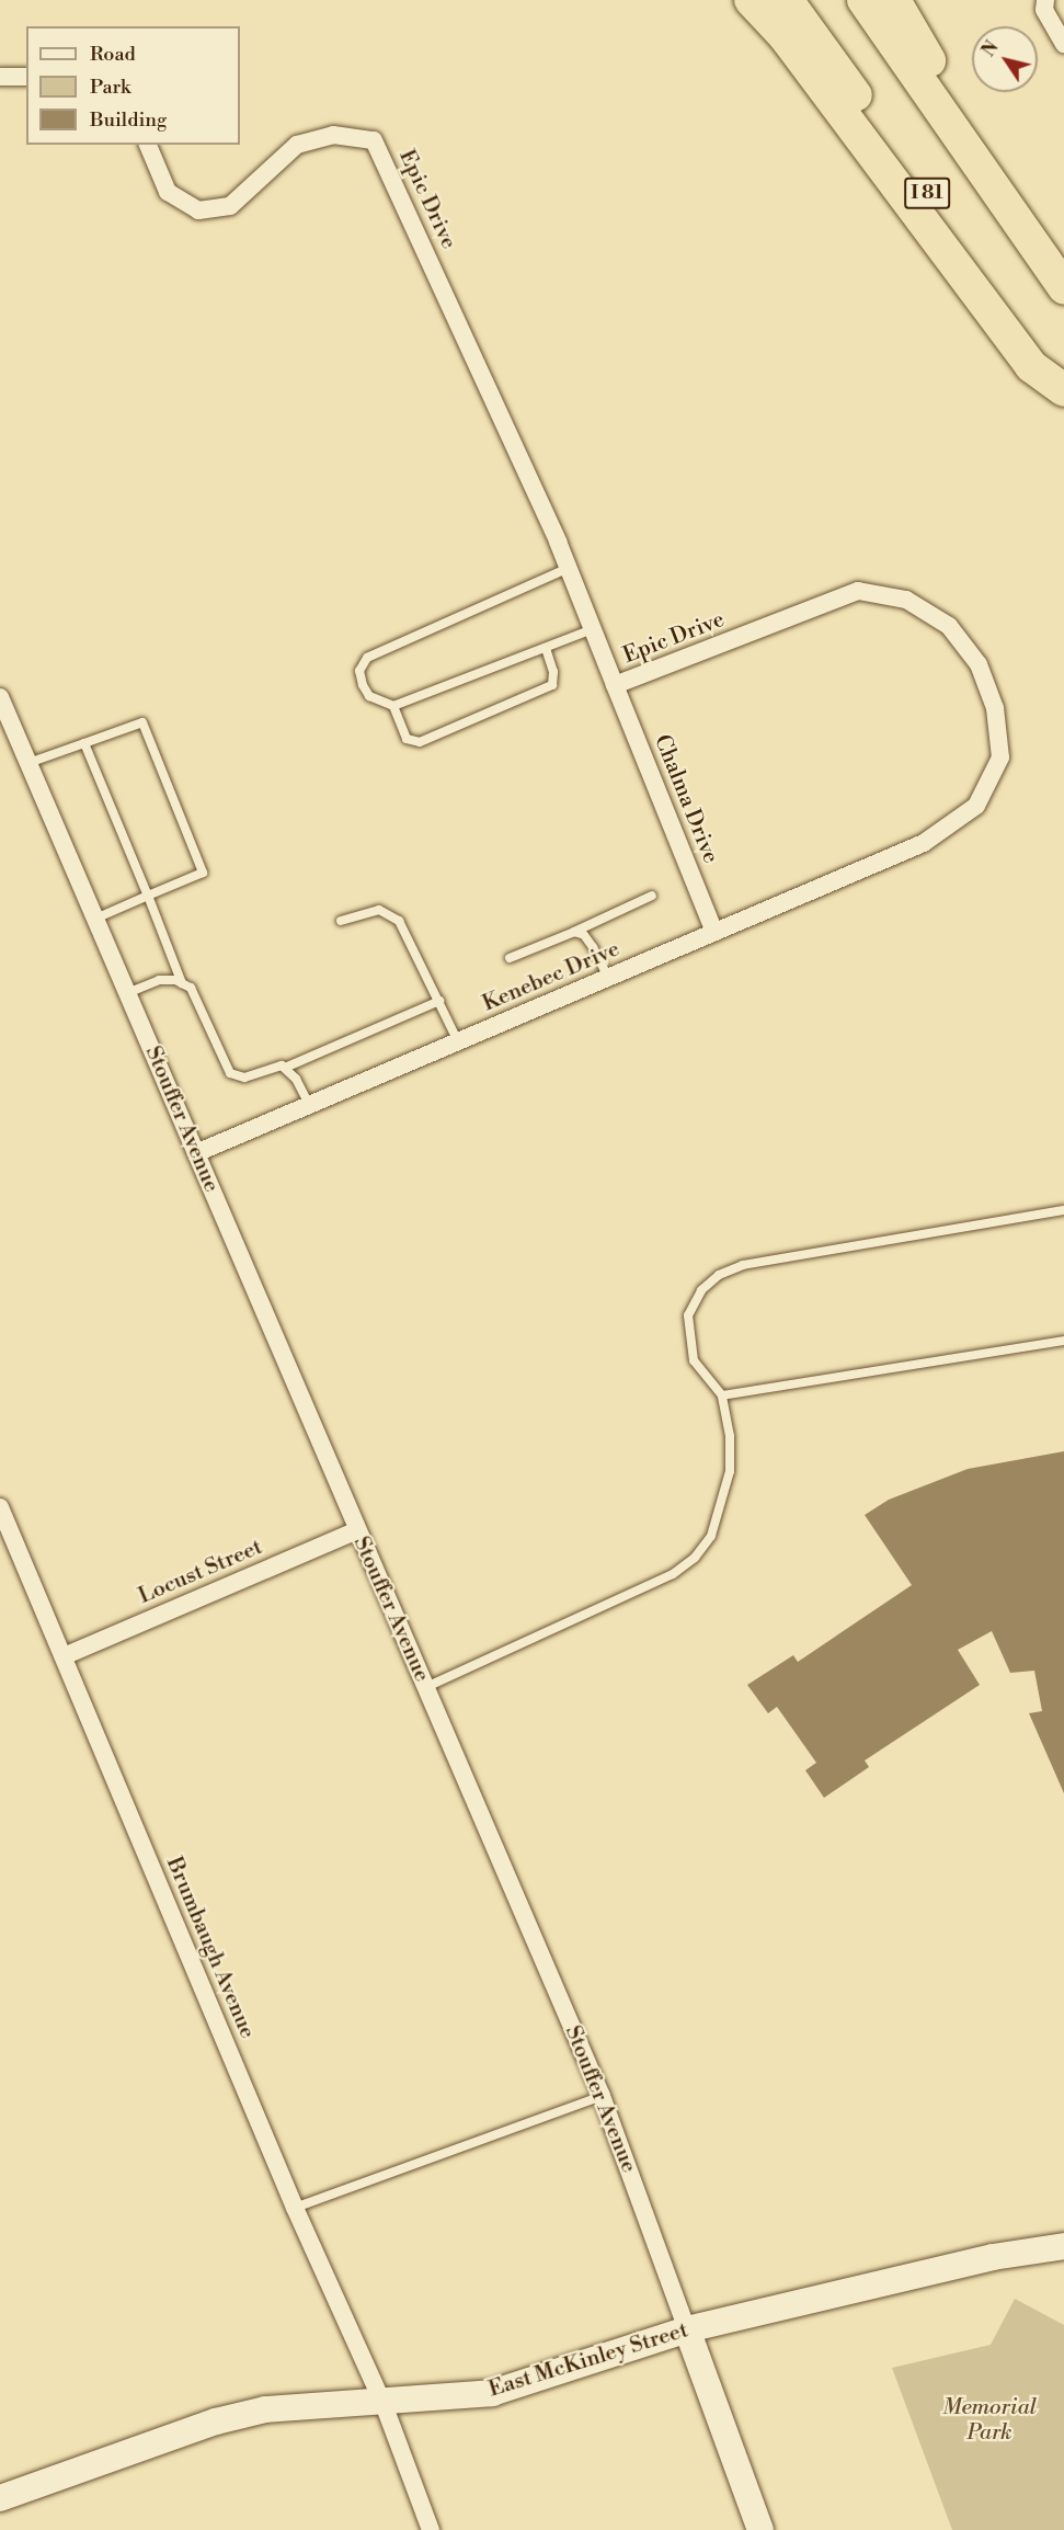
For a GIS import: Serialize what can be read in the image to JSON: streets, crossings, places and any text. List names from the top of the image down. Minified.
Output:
{"streets":{"highway":["I 81"],"street":["Epic Drive","Chalma Drive","Kenebec Drive","Stouffer Avenue","Locust Street","Brumbaugh Avenue","East McKinley Street"]},"crossings":[["Epic Drive","Chalma Drive"],["Epic Drive","Kenebec Drive"],["Chalma Drive","Kenebec Drive"],["Kenebec Drive","Stouffer Avenue"],["Stouffer Avenue","Locust Street"],["Stouffer Avenue","East McKinley Street"],["Locust Street","Brumbaugh Avenue"],["Brumbaugh Avenue","East McKinley Street"]],"parks":["Memorial Park"],"legend":["Road","Park","Building"],"north":"top left"}
